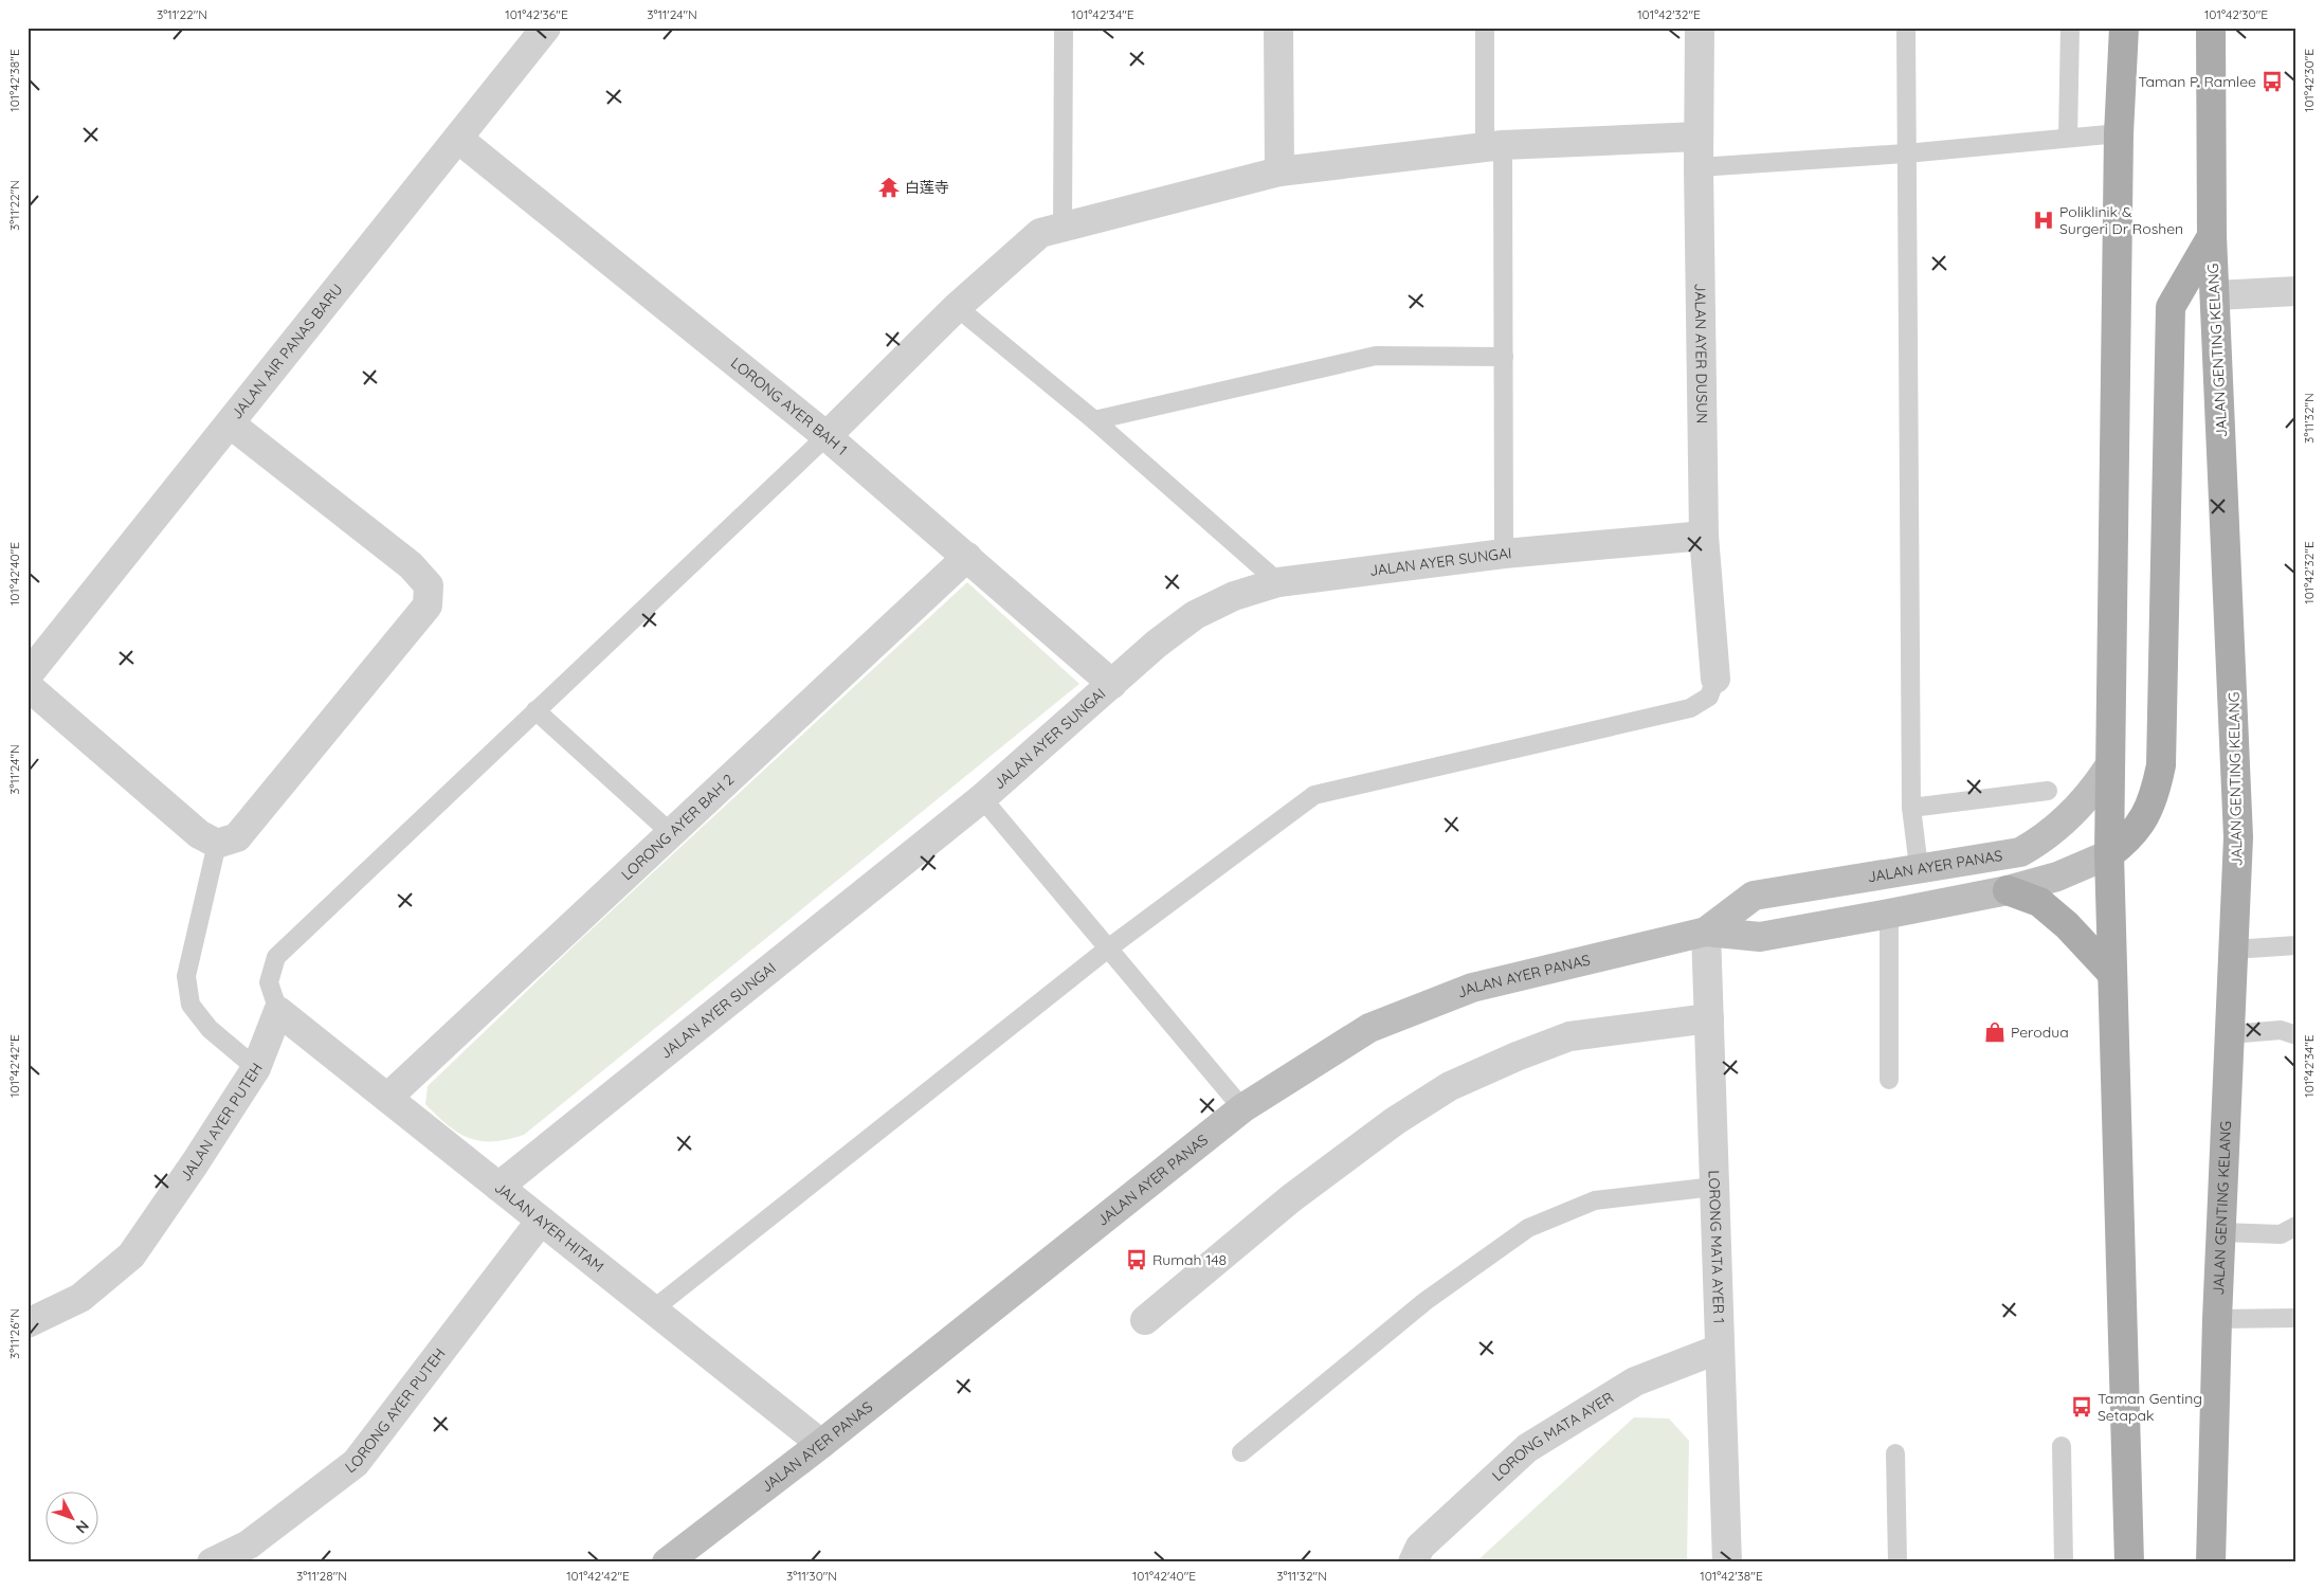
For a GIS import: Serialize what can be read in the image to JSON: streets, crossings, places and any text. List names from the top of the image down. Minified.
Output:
{"streets":{"main road":["JALAN GENTING KELANG"],"street":["JALAN AIR PANAS BARU","JALAN AYER DUSUN","LORONG AYER BAH 1","JALAN AYER SUNGAI","LORONG AYER BAH 2","JALAN AYER PANAS","JALAN AYER PUTEH","JALAN AYER HITAM","LORONG MATA AYER 1","LORONG AYER PUTEH","LORONG MATA AYER"]},"crossings":[["JALAN AIR PANAS BARU","LORONG AYER BAH 1"],["JALAN AYER DUSUN","JALAN AYER SUNGAI"],["LORONG AYER BAH 1","JALAN AYER SUNGAI"],["LORONG AYER BAH 1","LORONG AYER BAH 2"],["JALAN AYER SUNGAI","JALAN AYER HITAM"],["LORONG AYER BAH 2","JALAN AYER HITAM"],["JALAN AYER PANAS","JALAN AYER HITAM"],["JALAN AYER PANAS","LORONG MATA AYER 1"],["JALAN AYER PUTEH","JALAN AYER HITAM"],["JALAN AYER HITAM","LORONG AYER PUTEH"],["LORONG MATA AYER 1","LORONG MATA AYER"]],"places":{"bus stop":["Taman P. Ramlee","Rumah 148","Taman Genting Setapak"],"temple":["白莲寺"],"hospital":["Poliklinik & Surgeri Dr Roshen"],"shop":["Perodua"]},"north":"bottom right","coordinates":["3°11'22\"N","101°42'36\"E","3°11'24\"N","101°42'34\"E","101°42'32\"E","101°42'30\"E","101°42'38\"E","3°11'32\"N","101°42'40\"E","101°42'42\"E","3°11'26\"N","3°11'28\"N","3°11'30\"N"]}
